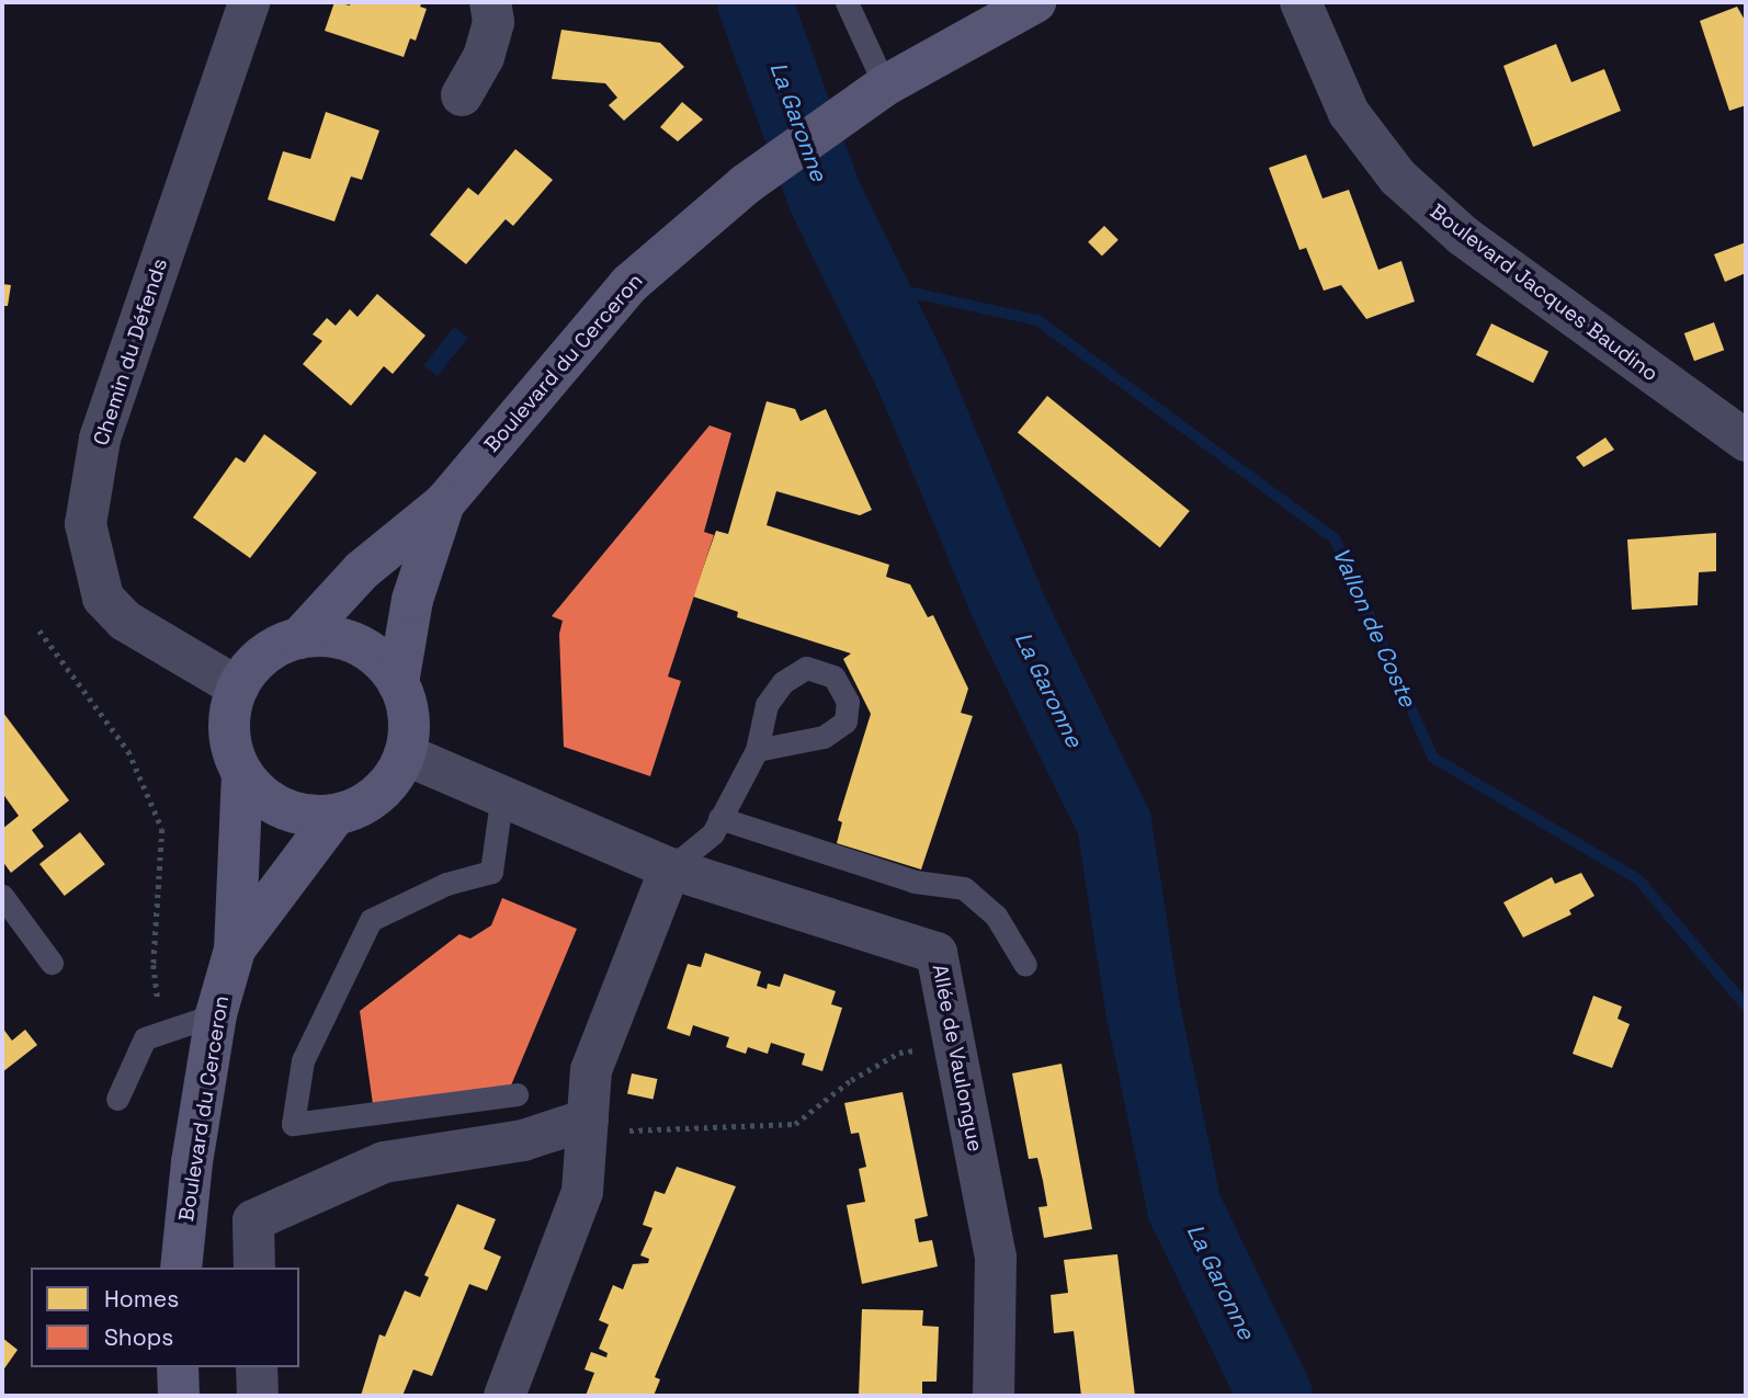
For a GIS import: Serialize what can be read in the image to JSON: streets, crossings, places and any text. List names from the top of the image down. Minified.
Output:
{"streets":{"main road":["Boulevard du Cerceron"],"street":["Boulevard Jacques Baudino","Chemin du Défends","Allée de Vaulongue"]},"crossings":[["Chemin du Défends","Boulevard du Cerceron"],["Chemin du Défends","Allée de Vaulongue"],["Boulevard du Cerceron","Allée de Vaulongue"]],"water":["La Garonne","Vallon de Coste"],"legend":["Homes","Shops"]}
